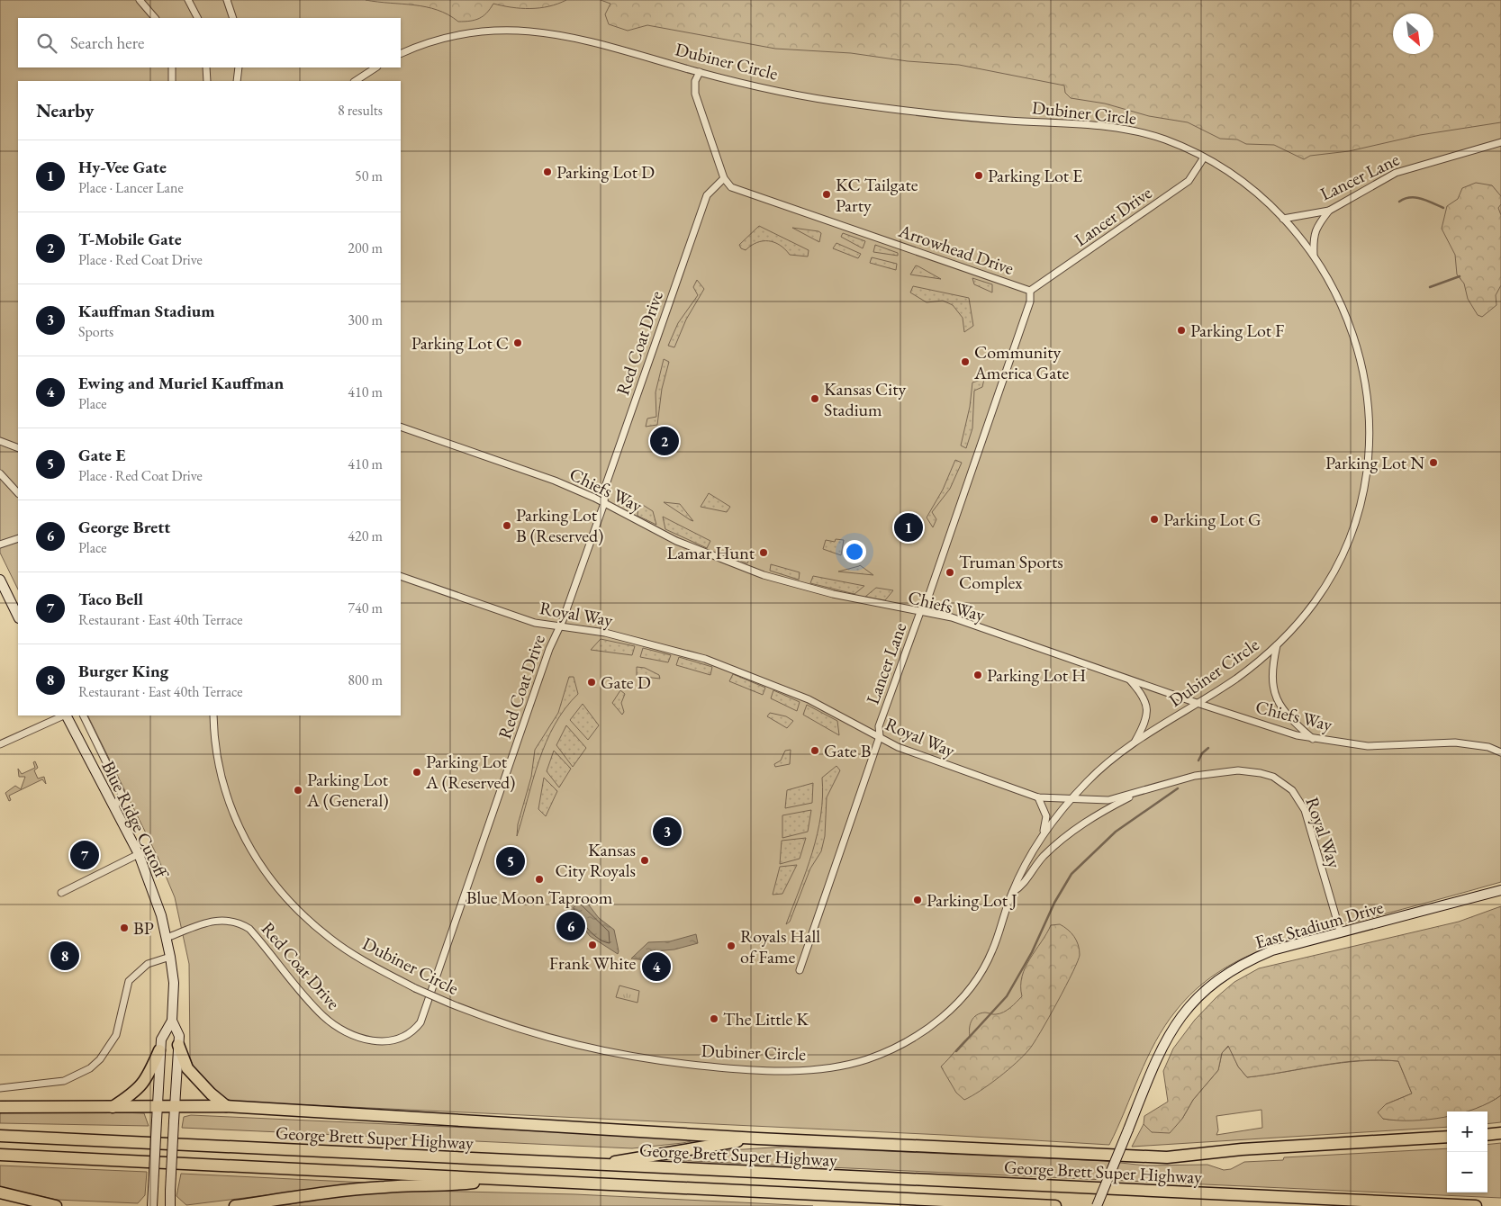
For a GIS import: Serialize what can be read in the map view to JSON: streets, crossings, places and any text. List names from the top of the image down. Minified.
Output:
{"streets":{"highway":["George Brett Super Highway"],"main road":["Blue Ridge Cutoff","East Stadium Drive"],"street":["Dubiner Circle","Lancer Lane","Lancer Drive","Arrowhead Drive","Red Coat Drive","Chiefs Way","Royal Way"]},"crossings":[["Dubiner Circle","Lancer Lane"],["Dubiner Circle","Lancer Drive"],["Dubiner Circle","Chiefs Way"],["Dubiner Circle","Royal Way"],["Lancer Lane","Lancer Drive"],["Lancer Lane","Arrowhead Drive"],["Lancer Lane","Chiefs Way"],["Lancer Lane","Royal Way"],["Lancer Drive","Arrowhead Drive"],["Arrowhead Drive","Red Coat Drive"],["Red Coat Drive","Chiefs Way"],["Red Coat Drive","Royal Way"],["Red Coat Drive","Blue Ridge Cutoff"],["Royal Way","East Stadium Drive"]],"places":["Parking Lot D","Parking Lot E","KC Tailgate Party","Parking Lot F","Parking Lot C","Community America Gate","Kansas City Stadium","Parking Lot N","Parking Lot G","Parking Lot B (Reserved)","Lamar Hunt","Truman Sports Complex","Parking Lot H","Gate D","Gate B","Parking Lot A (Reserved)","Parking Lot A (General)","Kansas City Royals","Blue Moon Taproom","Parking Lot J","BP","Frank White","Royals Hall of Fame","The Little K"],"north":"bottom right","page":{"search":"Search here","heading":["Nearby","8 results"],"list":[{"mark":"1","name":"Hy-Vee Gate","note":"Place · Lancer Lane","value":"50 m"},{"mark":"2","name":"T-Mobile Gate","note":"Place · Red Coat Drive","value":"200 m"},{"mark":"3","name":"Kauffman Stadium","note":"Sports","value":"300 m"},{"mark":"4","name":"Ewing and Muriel Kauffman","note":"Place","value":"410 m"},{"mark":"5","name":"Gate E","note":"Place · Red Coat Drive","value":"410 m"},{"mark":"6","name":"George Brett","note":"Place","value":"420 m"},{"mark":"7","name":"Taco Bell","note":"Restaurant · East 40th Terrace","value":"740 m"},{"mark":"8","name":"Burger King","note":"Restaurant · East 40th Terrace","value":"800 m"}],"pins":["2","1","3","7","5","6","8","4"],"map_buttons":["+","−"]}}
